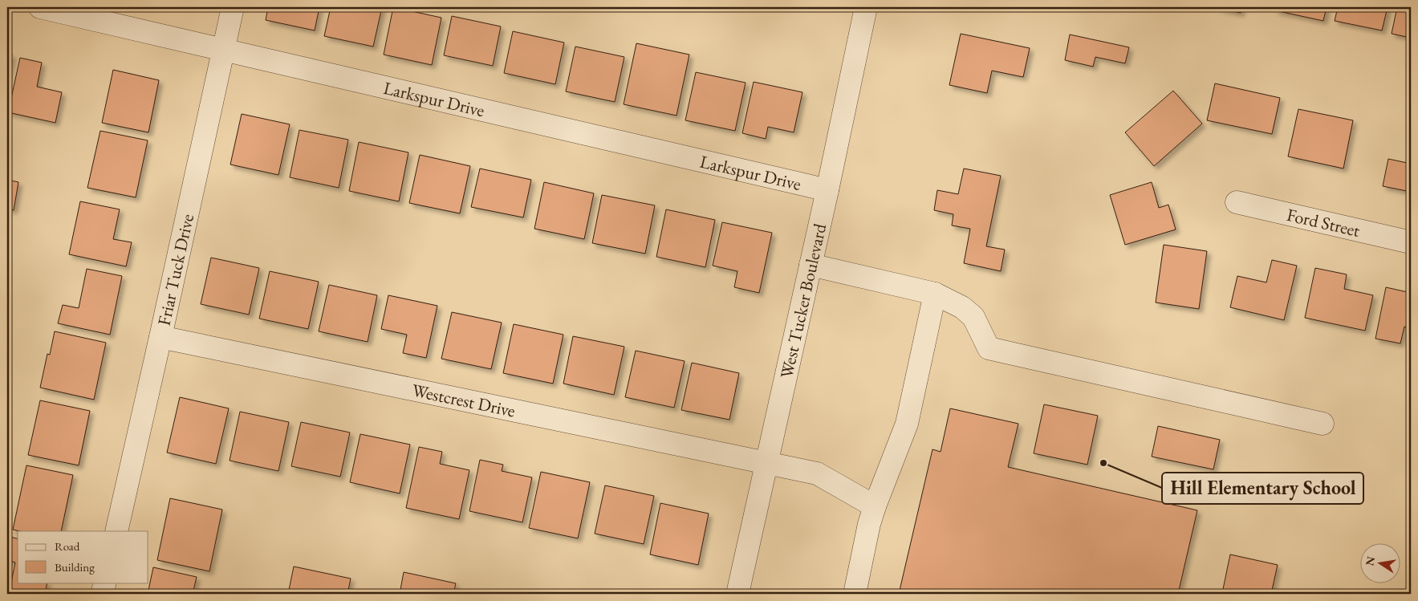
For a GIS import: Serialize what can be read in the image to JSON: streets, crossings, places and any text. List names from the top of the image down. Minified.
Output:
{"streets":{"street":["Larkspur Drive","Ford Street","Friar Tuck Drive","West Tucker Boulevard","Westcrest Drive"]},"crossings":[["Larkspur Drive","Friar Tuck Drive"],["Larkspur Drive","West Tucker Boulevard"],["Friar Tuck Drive","Westcrest Drive"],["West Tucker Boulevard","Westcrest Drive"]],"places":["Hill Elementary School"],"legend":["Road","Building"],"north":"left"}
